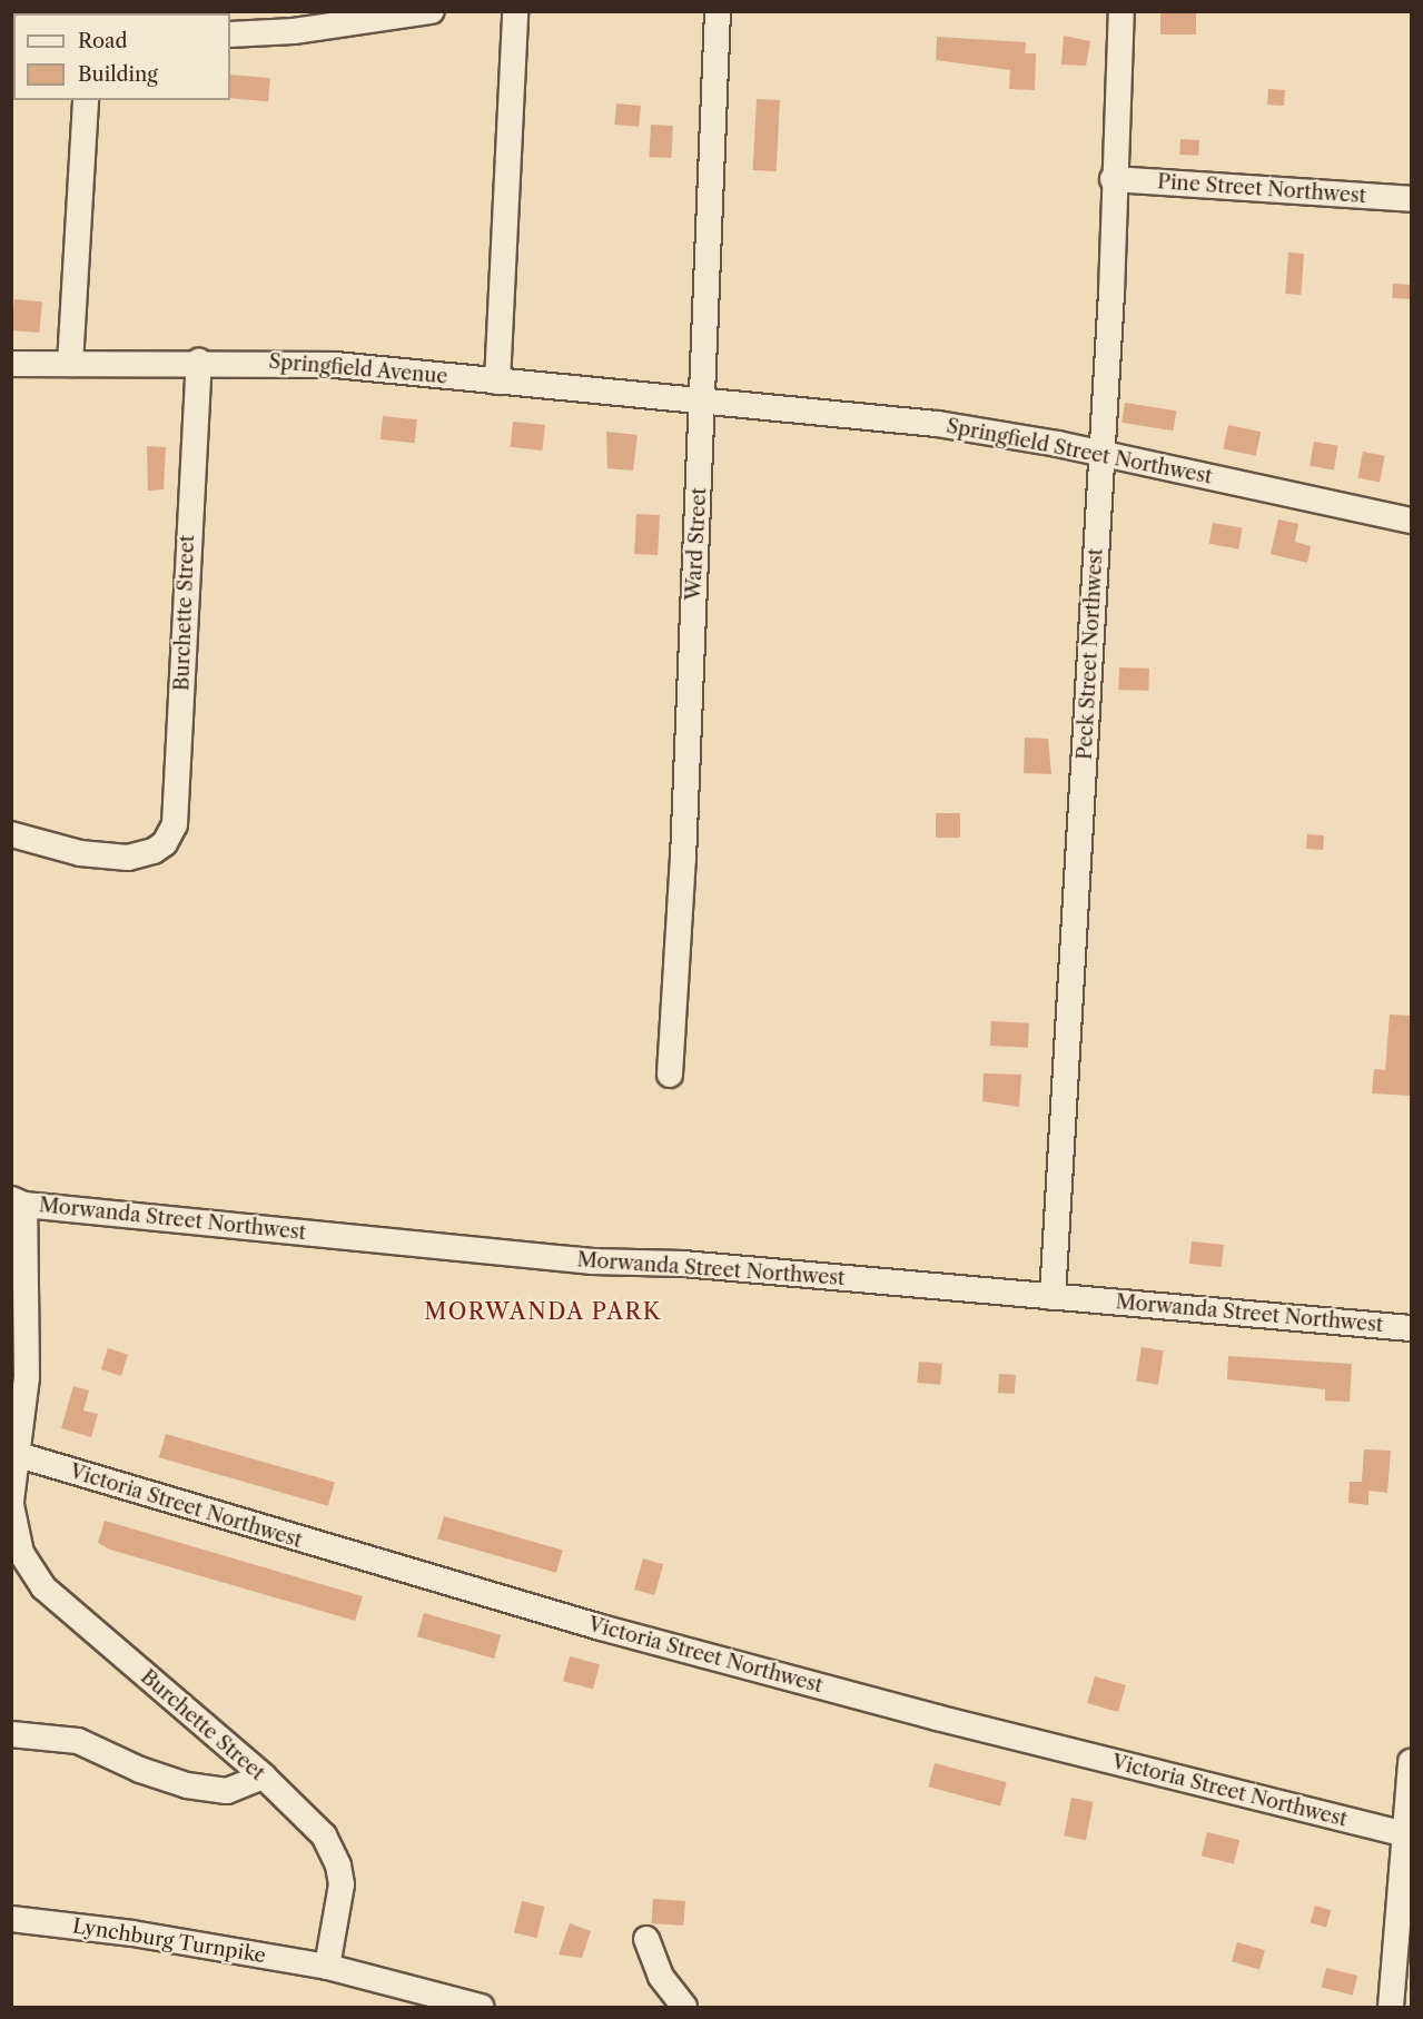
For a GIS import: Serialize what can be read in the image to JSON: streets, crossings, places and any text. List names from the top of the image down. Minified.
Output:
{"streets":{"street":["Pine Street Northwest","Springfield Avenue","Springfield Street Northwest","Ward Street","Burchette Street","Peck Street Northwest","Morwanda Street Northwest","Victoria Street Northwest","Lynchburg Turnpike"]},"crossings":[["Pine Street Northwest","Peck Street Northwest"],["Springfield Avenue","Springfield Street Northwest"],["Springfield Avenue","Ward Street"],["Springfield Avenue","Burchette Street"],["Springfield Street Northwest","Ward Street"],["Springfield Street Northwest","Peck Street Northwest"],["Burchette Street","Lynchburg Turnpike"],["Peck Street Northwest","Morwanda Street Northwest"]],"districts":["MORWANDA PARK"],"legend":["Road","Building"]}
